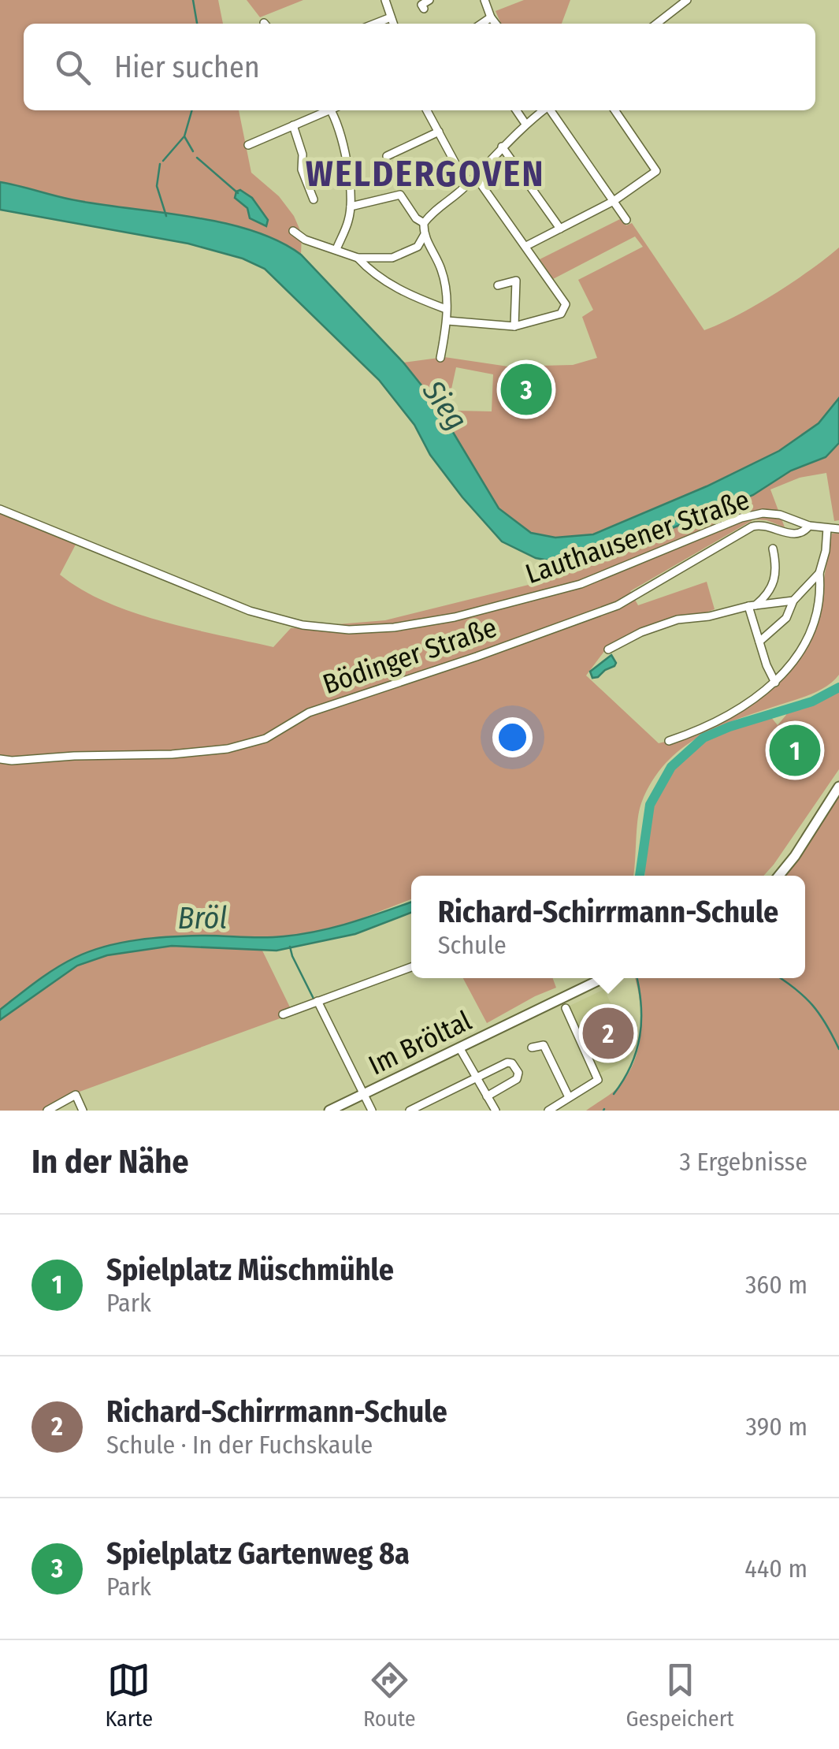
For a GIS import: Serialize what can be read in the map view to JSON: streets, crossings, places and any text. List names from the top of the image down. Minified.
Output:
{"streets":{"main road":["Im Bröltal"],"street":["Lauthausener Straße","Bödinger Straße"]},"crossings":[["Lauthausener Straße","Bödinger Straße"]],"districts":["WELDERGOVEN"],"water":["Sieg","Bröl"],"page":{"search":"Hier suchen","pins":["3","1","2"],"popup":["Richard-Schirrmann-Schule","Schule"],"heading":["In der Nähe","3 Ergebnisse"],"list":[{"mark":"1","name":"Spielplatz Müschmühle","note":"Park","value":"360 m"},{"mark":"2","name":"Richard-Schirrmann-Schule","note":"Schule · In der Fuchskaule","value":"390 m"},{"mark":"3","name":"Spielplatz Gartenweg 8a","note":"Park","value":"440 m"}],"nav":["Karte","Route","Gespeichert"]}}
